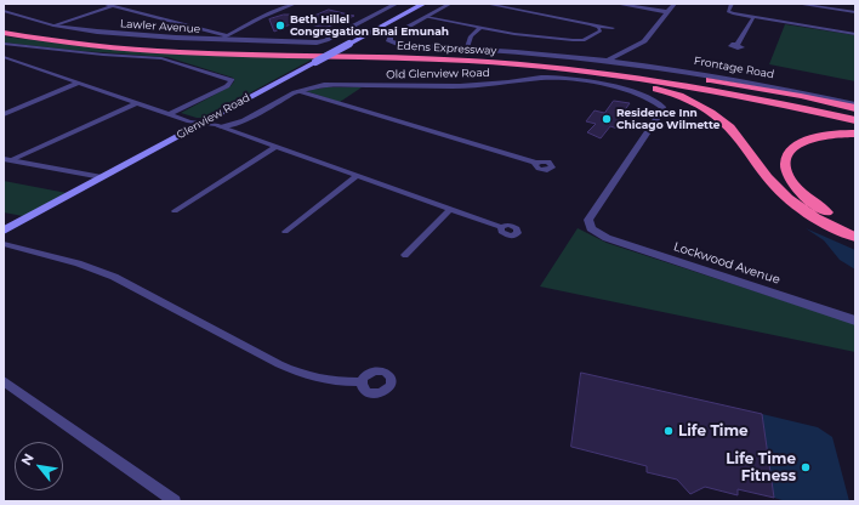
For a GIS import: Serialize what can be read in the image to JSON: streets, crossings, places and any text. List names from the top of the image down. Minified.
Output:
{"streets":{"highway":["Edens Expressway"],"main road":["Glenview Road"],"street":["Lawler Avenue","Frontage Road","Old Glenview Road","Lockwood Avenue"]},"crossings":[["Edens Expressway","Frontage Road"],["Old Glenview Road","Lockwood Avenue"]],"places":["Beth Hillel Congregation Bnai Emunah","Residence Inn Chicago Wilmette","Life Time","Life Time Fitness"],"north":"top left"}
